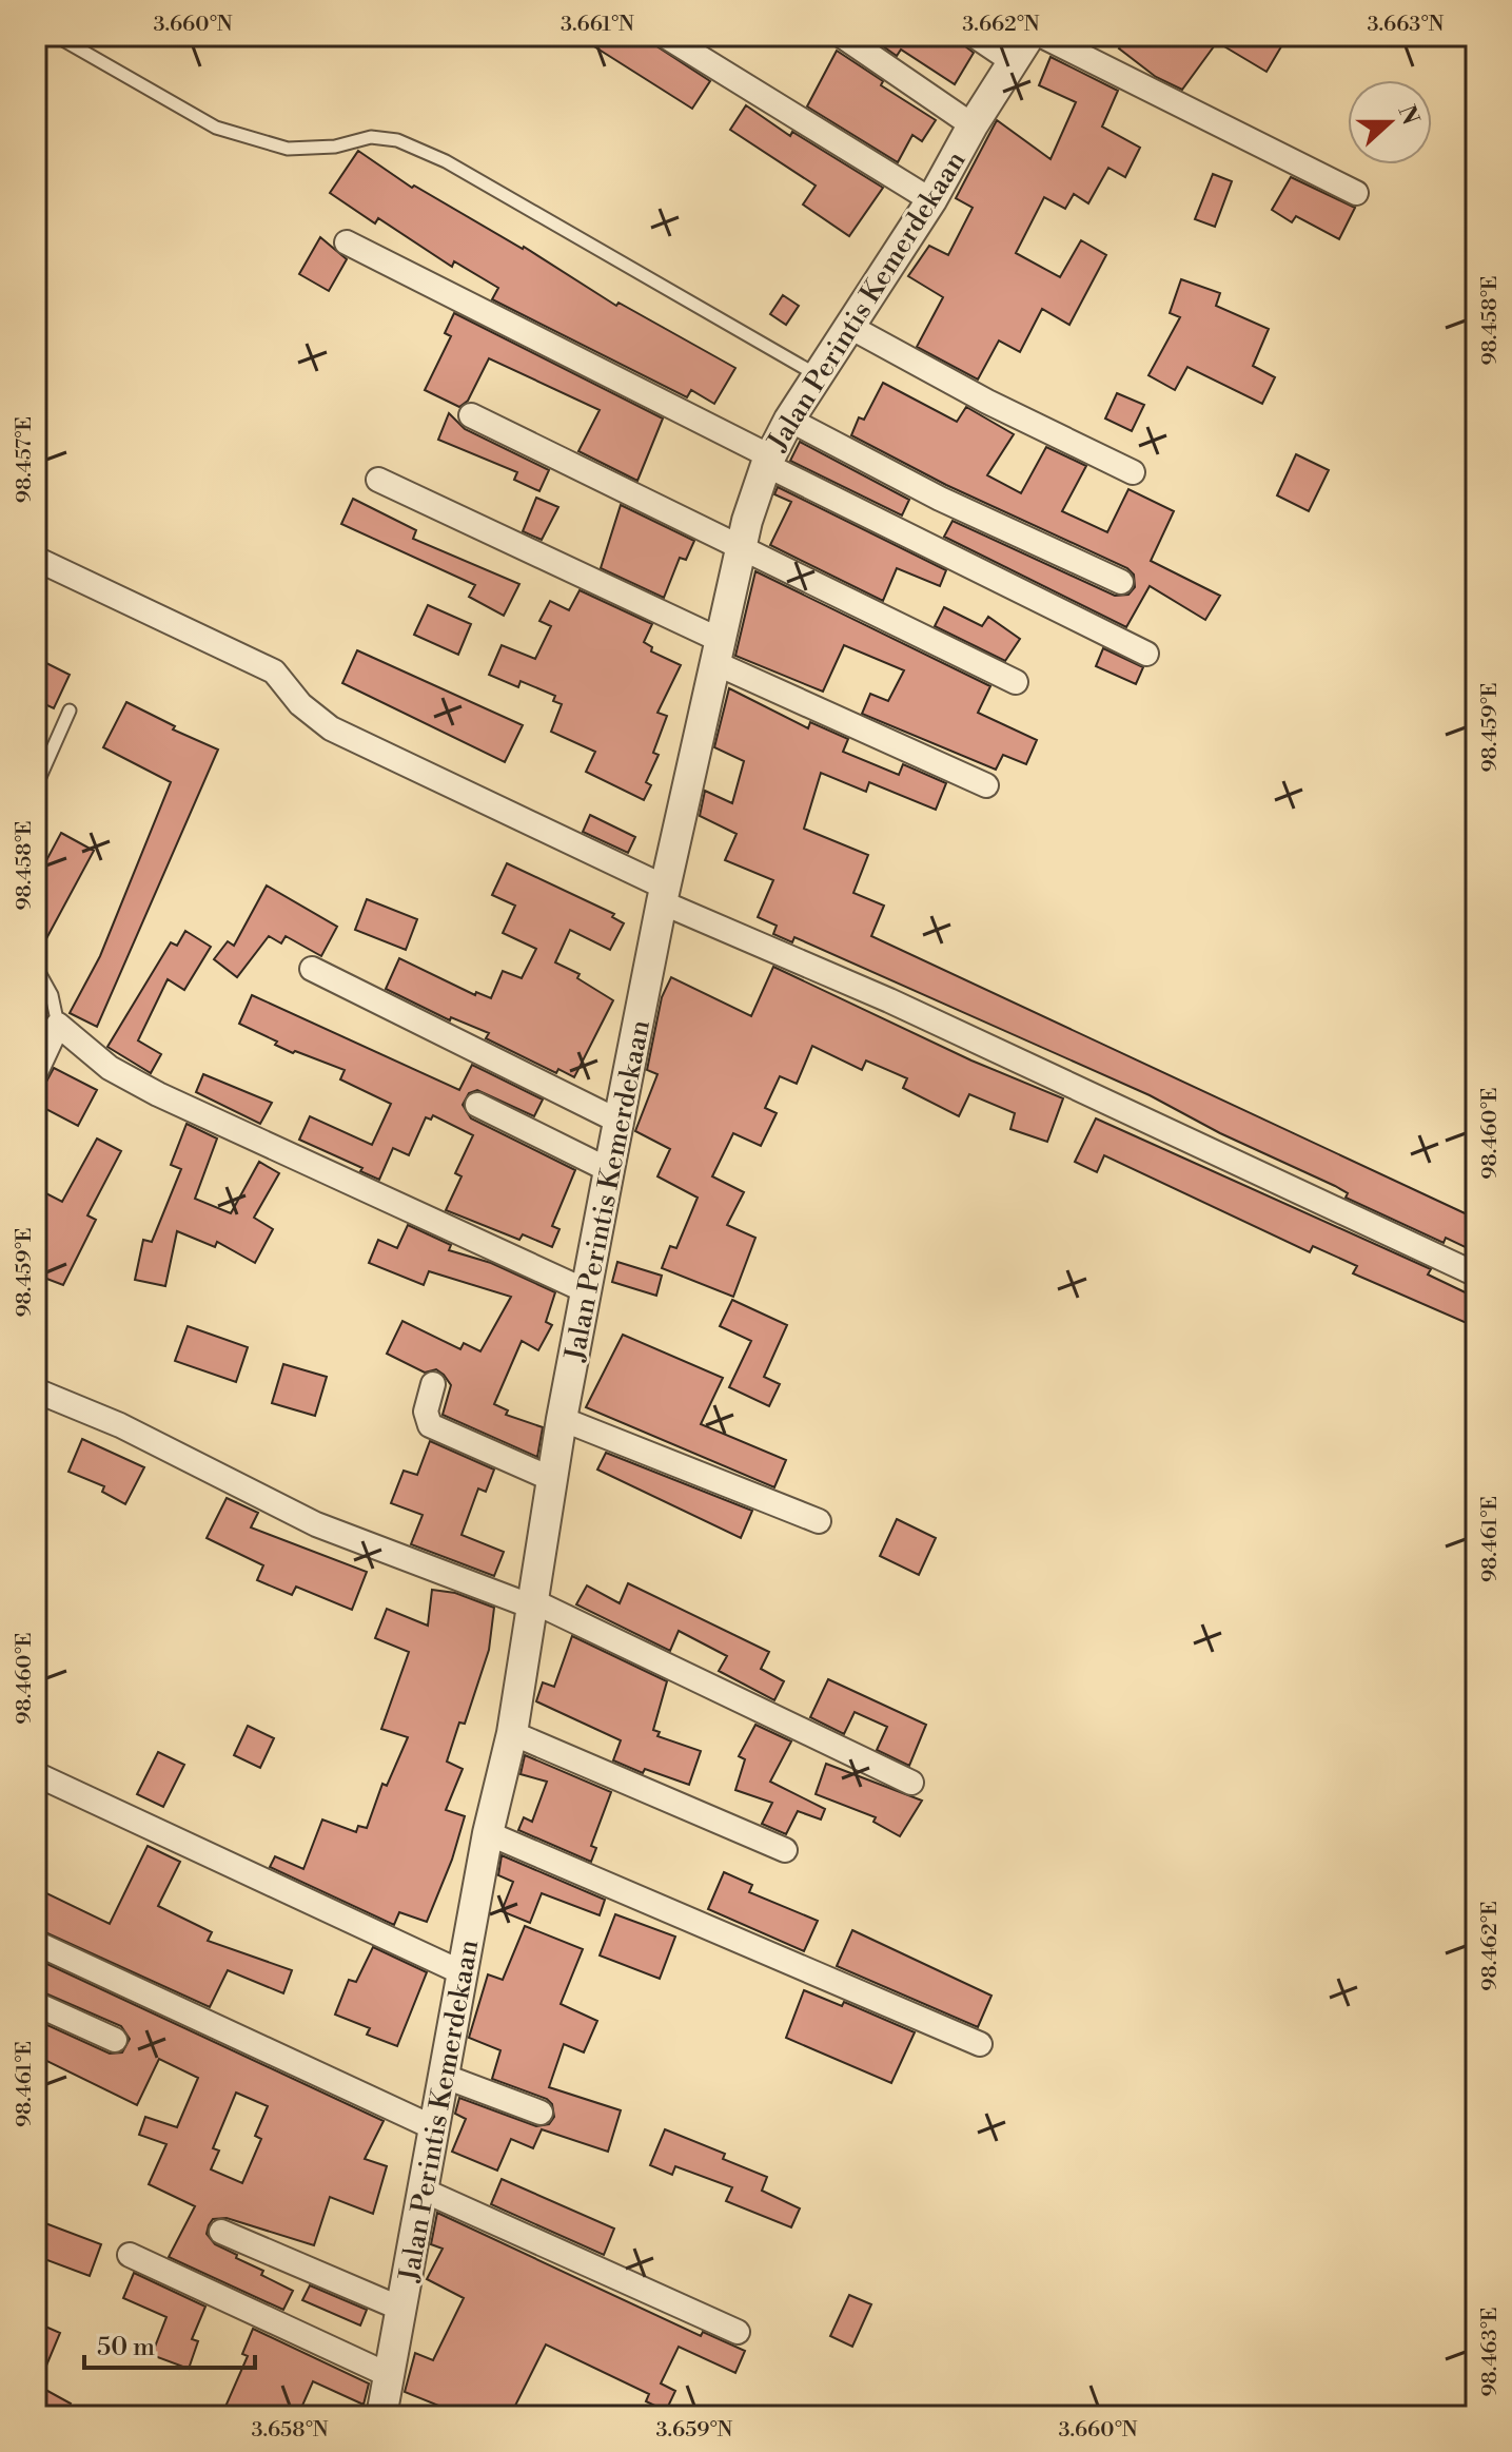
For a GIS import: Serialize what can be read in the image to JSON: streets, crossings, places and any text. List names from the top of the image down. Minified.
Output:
{"streets":{"street":["Jalan Perintis Kemerdekaan"]},"scale_bar":"50 m","north":"right","coordinates":["3.660°N","3.661°N","3.662°N","3.663°N","98.458°E","98.457°E","98.459°E","98.460°E","98.461°E","98.462°E","98.463°E","3.658°N","3.659°N"]}
